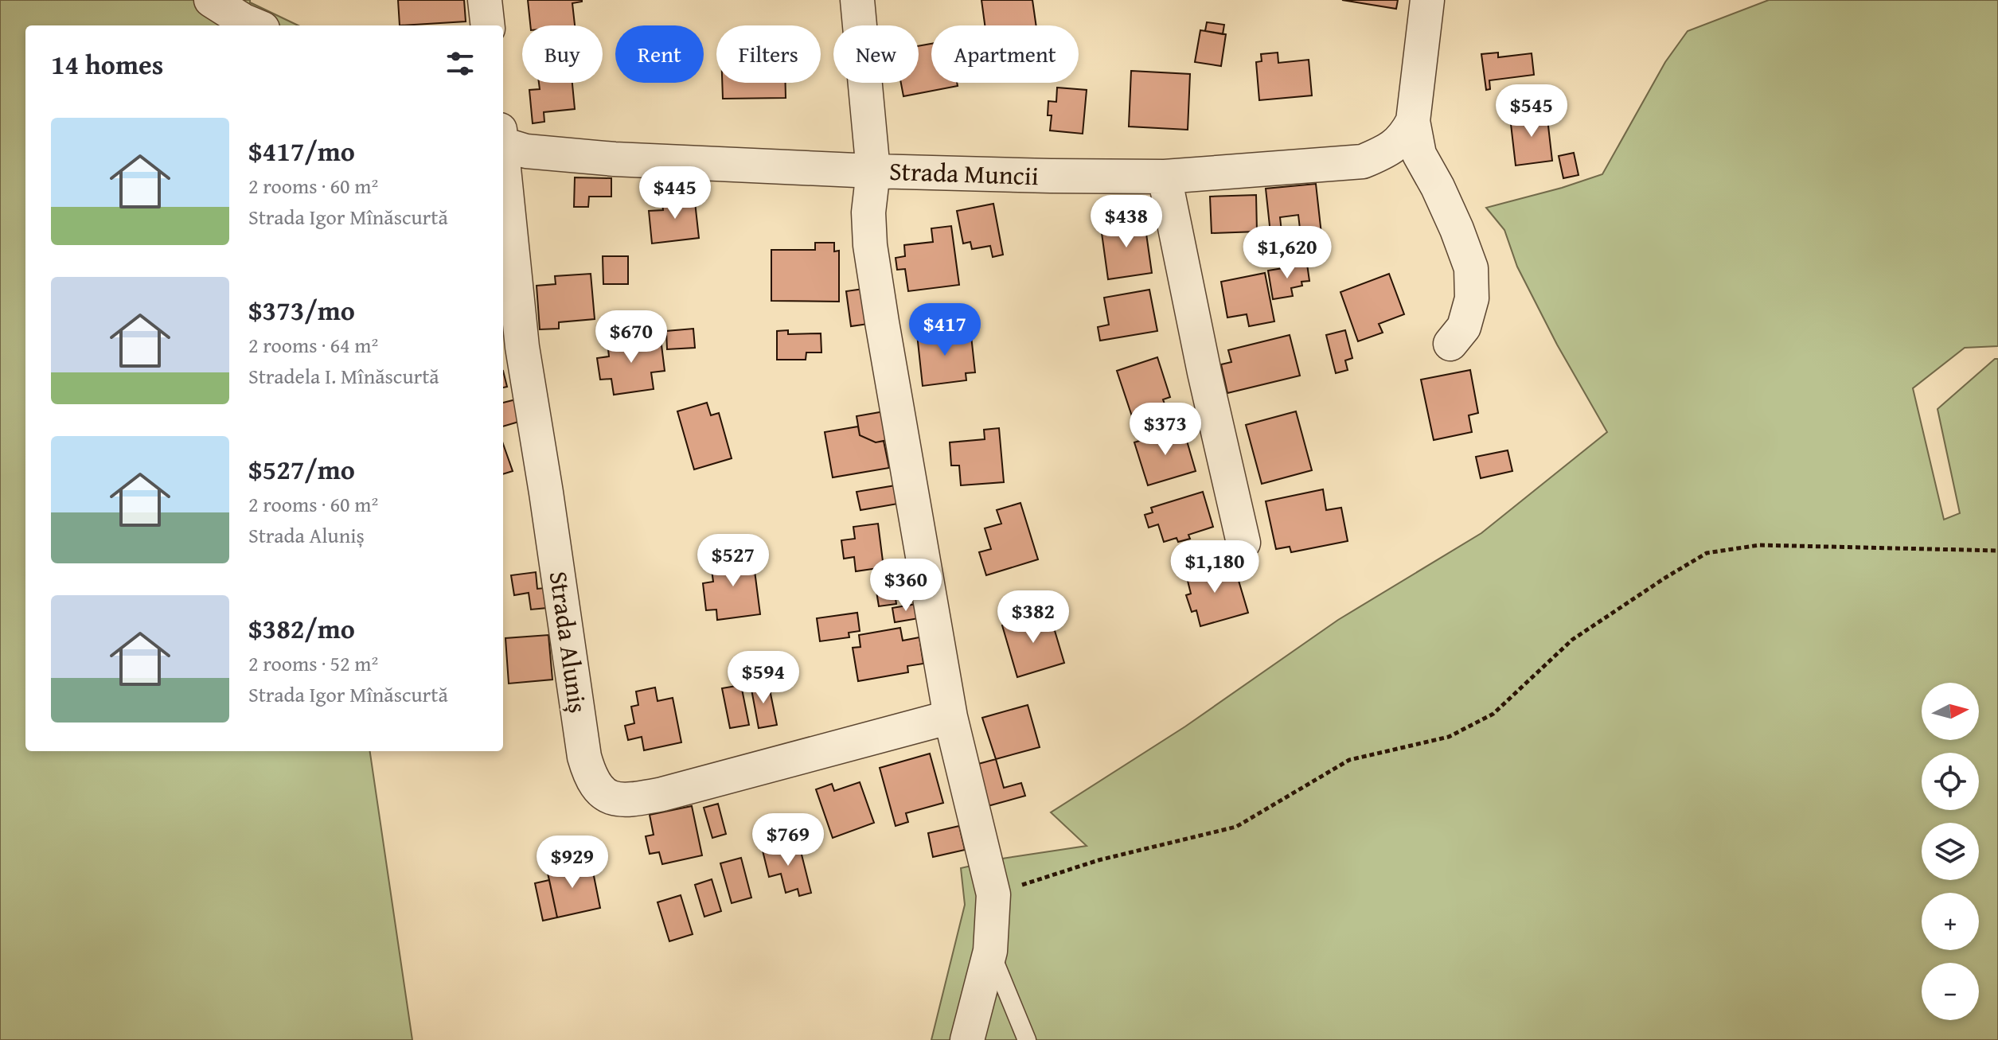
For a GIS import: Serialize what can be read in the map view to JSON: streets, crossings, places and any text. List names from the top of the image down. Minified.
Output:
{"streets":{"street":["Strada Muncii","Strada Aluniș"]},"north":"right","page":{"chip":["Buy","Rent","Filters","New","Apartment"],"heading":"14 homes","price":["$545","$445","$438","$1,620","$417","$670","$373","$527","$1,180","$360","$382","$594","$769","$929"],"list":[{"name":"$417/mo","note":"2 rooms · 60 m² · Strada Igor Mînăscurtă"},{"name":"$373/mo","note":"2 rooms · 64 m² · Stradela I. Mînăscurtă"},{"name":"$527/mo","note":"2 rooms · 60 m² · Strada Aluniș"},{"name":"$382/mo","note":"2 rooms · 52 m² · Strada Igor Mînăscurtă"}],"map_buttons":["+","−"]}}
